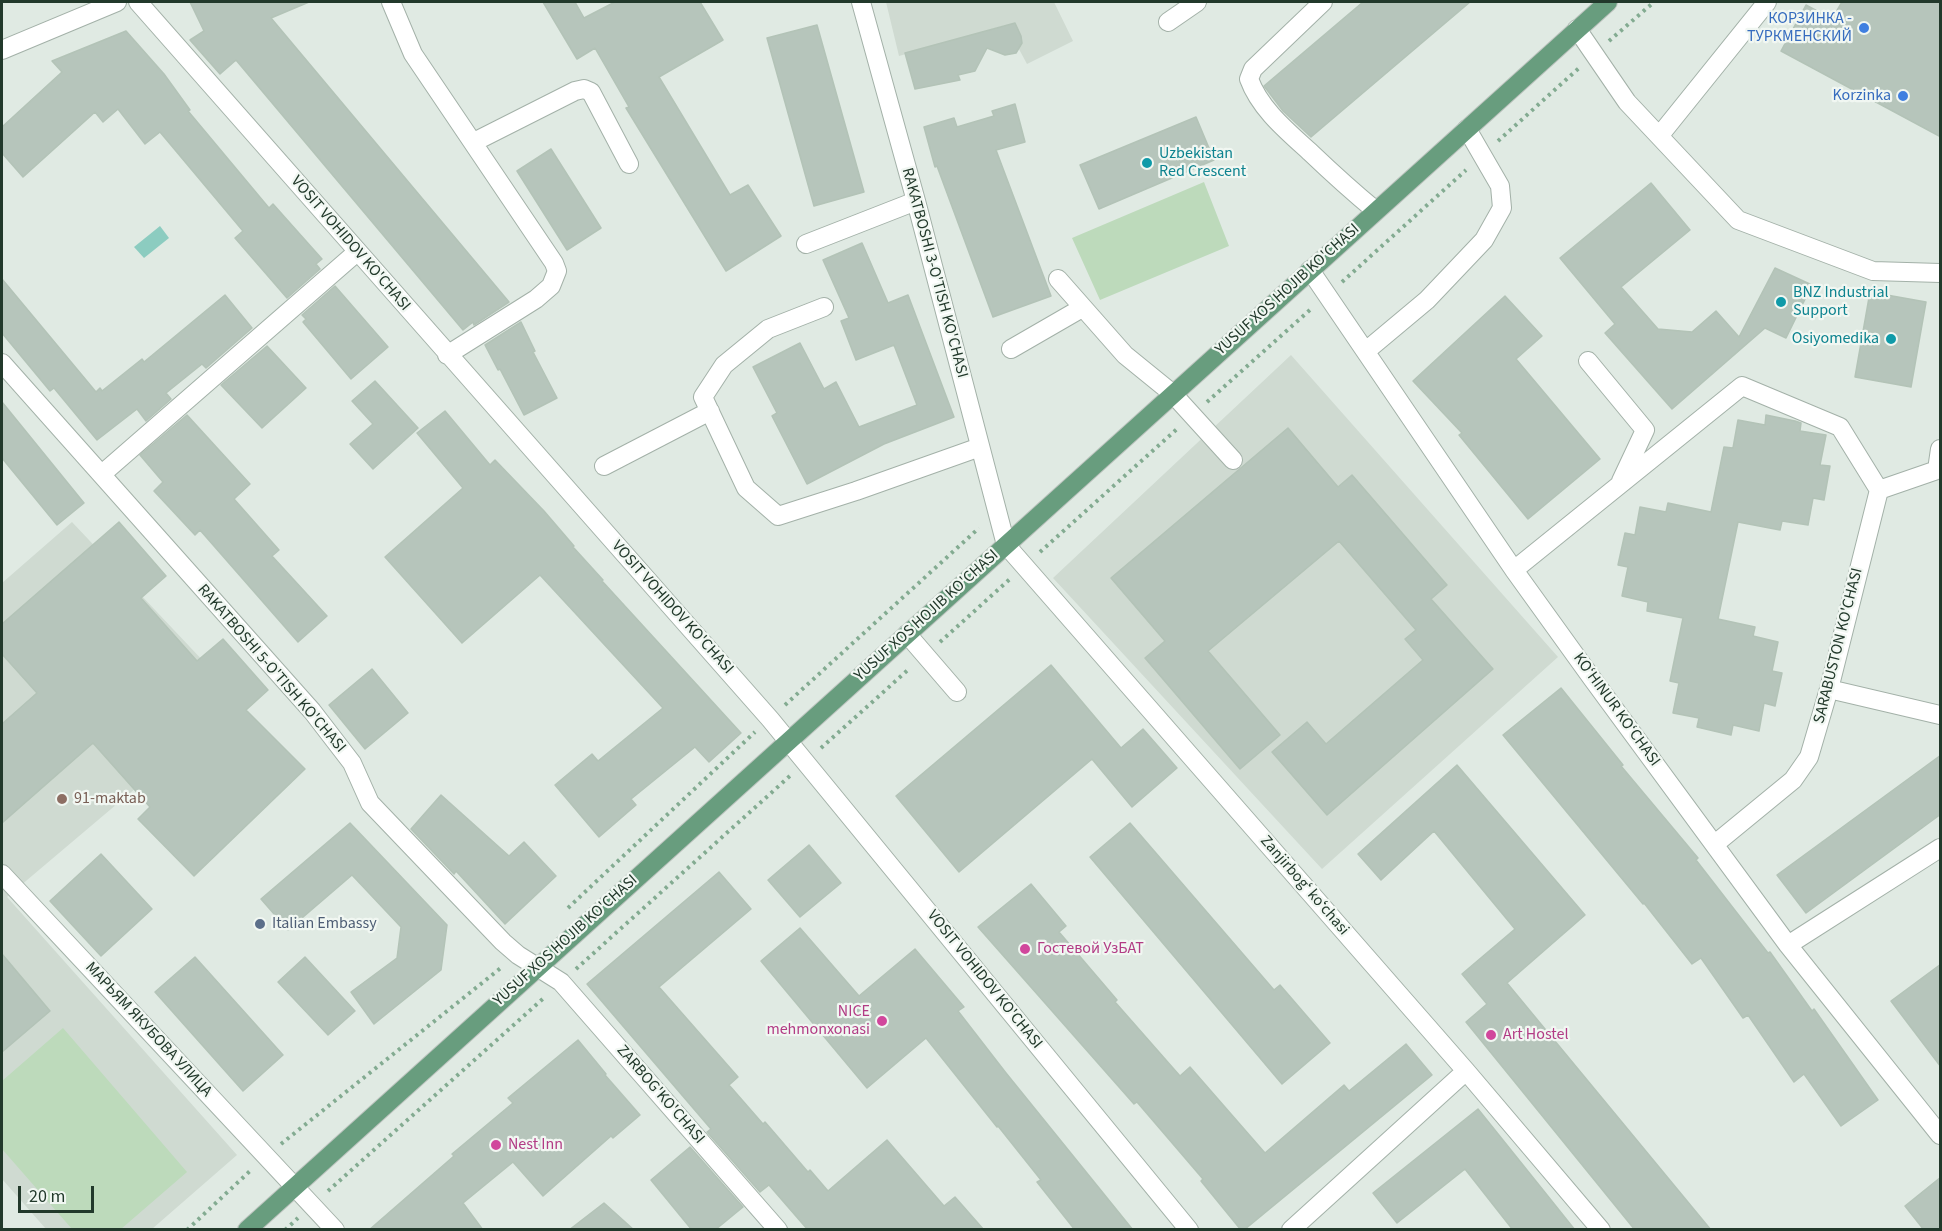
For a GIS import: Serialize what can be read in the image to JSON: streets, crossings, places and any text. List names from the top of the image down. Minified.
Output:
{"streets":{"main road":["YUSUF XOS HOJIB KO'CHASI"],"street":["VOSIT VOHIDOV KO'CHASI","RAKATBOSHI 3-O'TISH KO'CHASI","SARABUSTON KO'CHASI","RAKATBOSHI 5-O'TISH KO'CHASI","KO‘HINUR KO‘CHASI","Zanjirbogʻ koʻchasi","МАРЬЯМ ЯКУБОВА УЛИЦА","ZARBOG'KO'CHASI"]},"crossings":[["VOSIT VOHIDOV KO'CHASI","YUSUF XOS HOJIB KO'CHASI"],["RAKATBOSHI 3-O'TISH KO'CHASI","YUSUF XOS HOJIB KO'CHASI"],["RAKATBOSHI 3-O'TISH KO'CHASI","Zanjirbogʻ koʻchasi"],["YUSUF XOS HOJIB KO'CHASI","RAKATBOSHI 5-O'TISH KO'CHASI"],["YUSUF XOS HOJIB KO'CHASI","KO‘HINUR KO‘CHASI"],["YUSUF XOS HOJIB KO'CHASI","Zanjirbogʻ koʻchasi"],["YUSUF XOS HOJIB KO'CHASI","МАРЬЯМ ЯКУБОВА УЛИЦА"],["YUSUF XOS HOJIB KO'CHASI","ZARBOG'KO'CHASI"],["SARABUSTON KO'CHASI","KO‘HINUR KO‘CHASI"],["RAKATBOSHI 5-O'TISH KO'CHASI","ZARBOG'KO'CHASI"]],"places":["КОРЗИНКА - ТУРКМЕНСКИЙ","Korzinka","Uzbekistan Red Crescent","BNZ Industrial Support","Osiyomedika","91-maktab","Italian Embassy","Гостевой УзБАТ","NICE mehmonxonasi","Art Hostel","Nest Inn"],"scale_bar":"20 m"}
